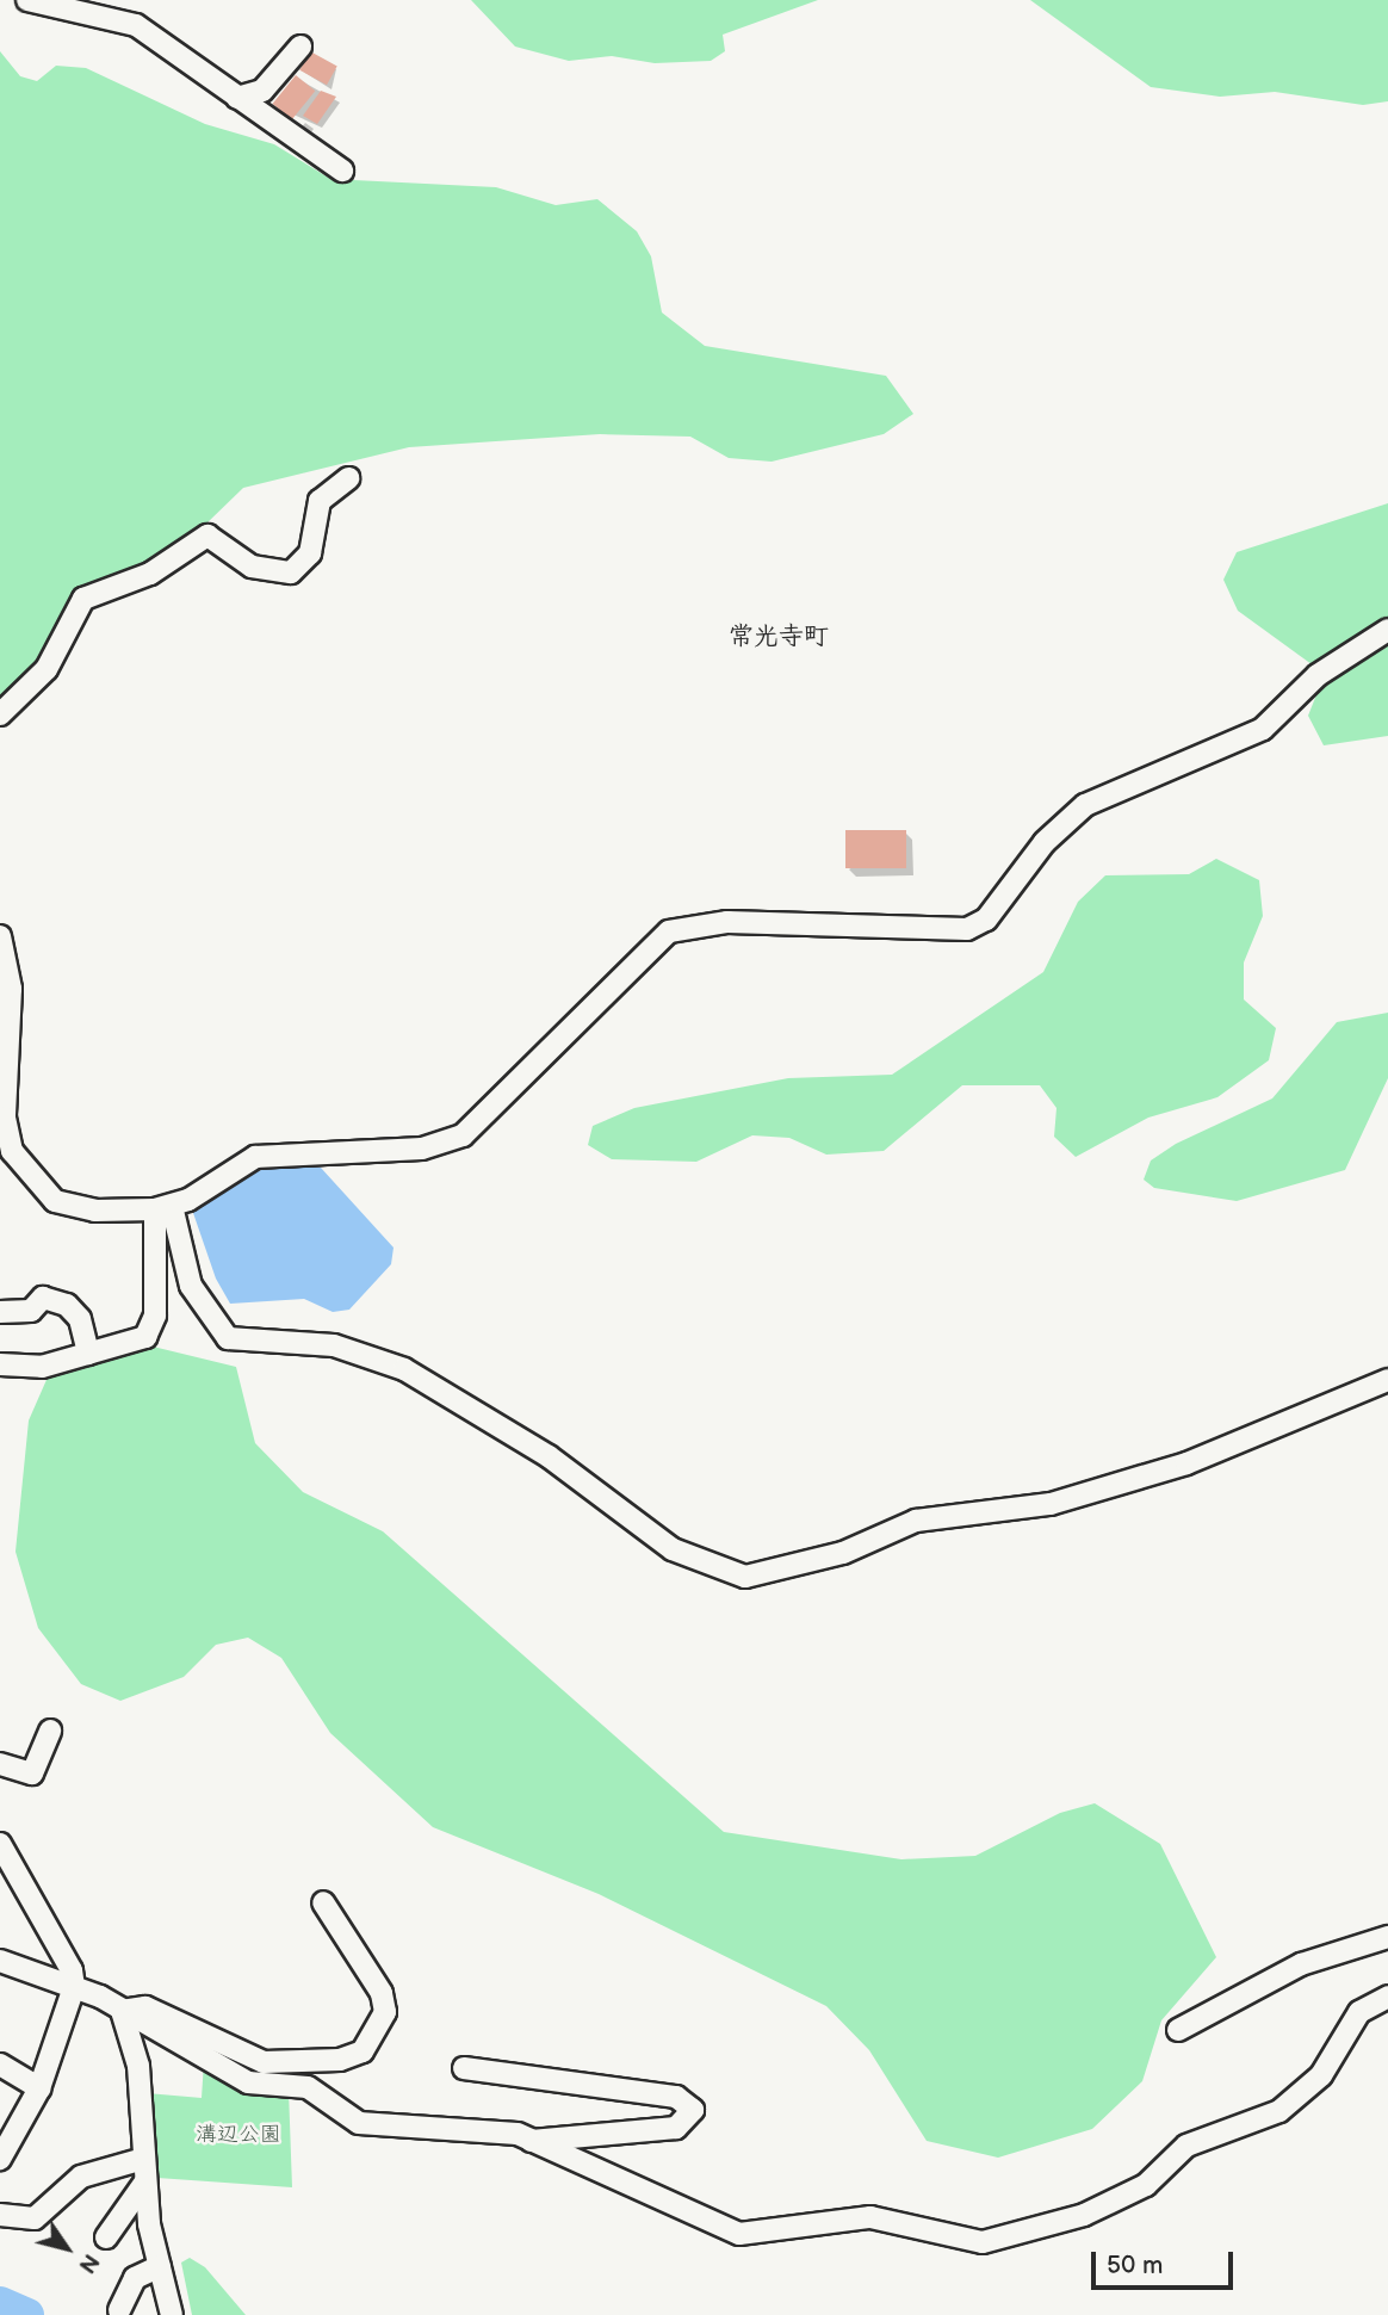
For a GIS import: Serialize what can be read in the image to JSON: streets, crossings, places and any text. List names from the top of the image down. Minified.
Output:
{"districts":["常光寺町"],"parks":["溝辺公園"],"scale_bar":"50 m","north":"bottom right"}
